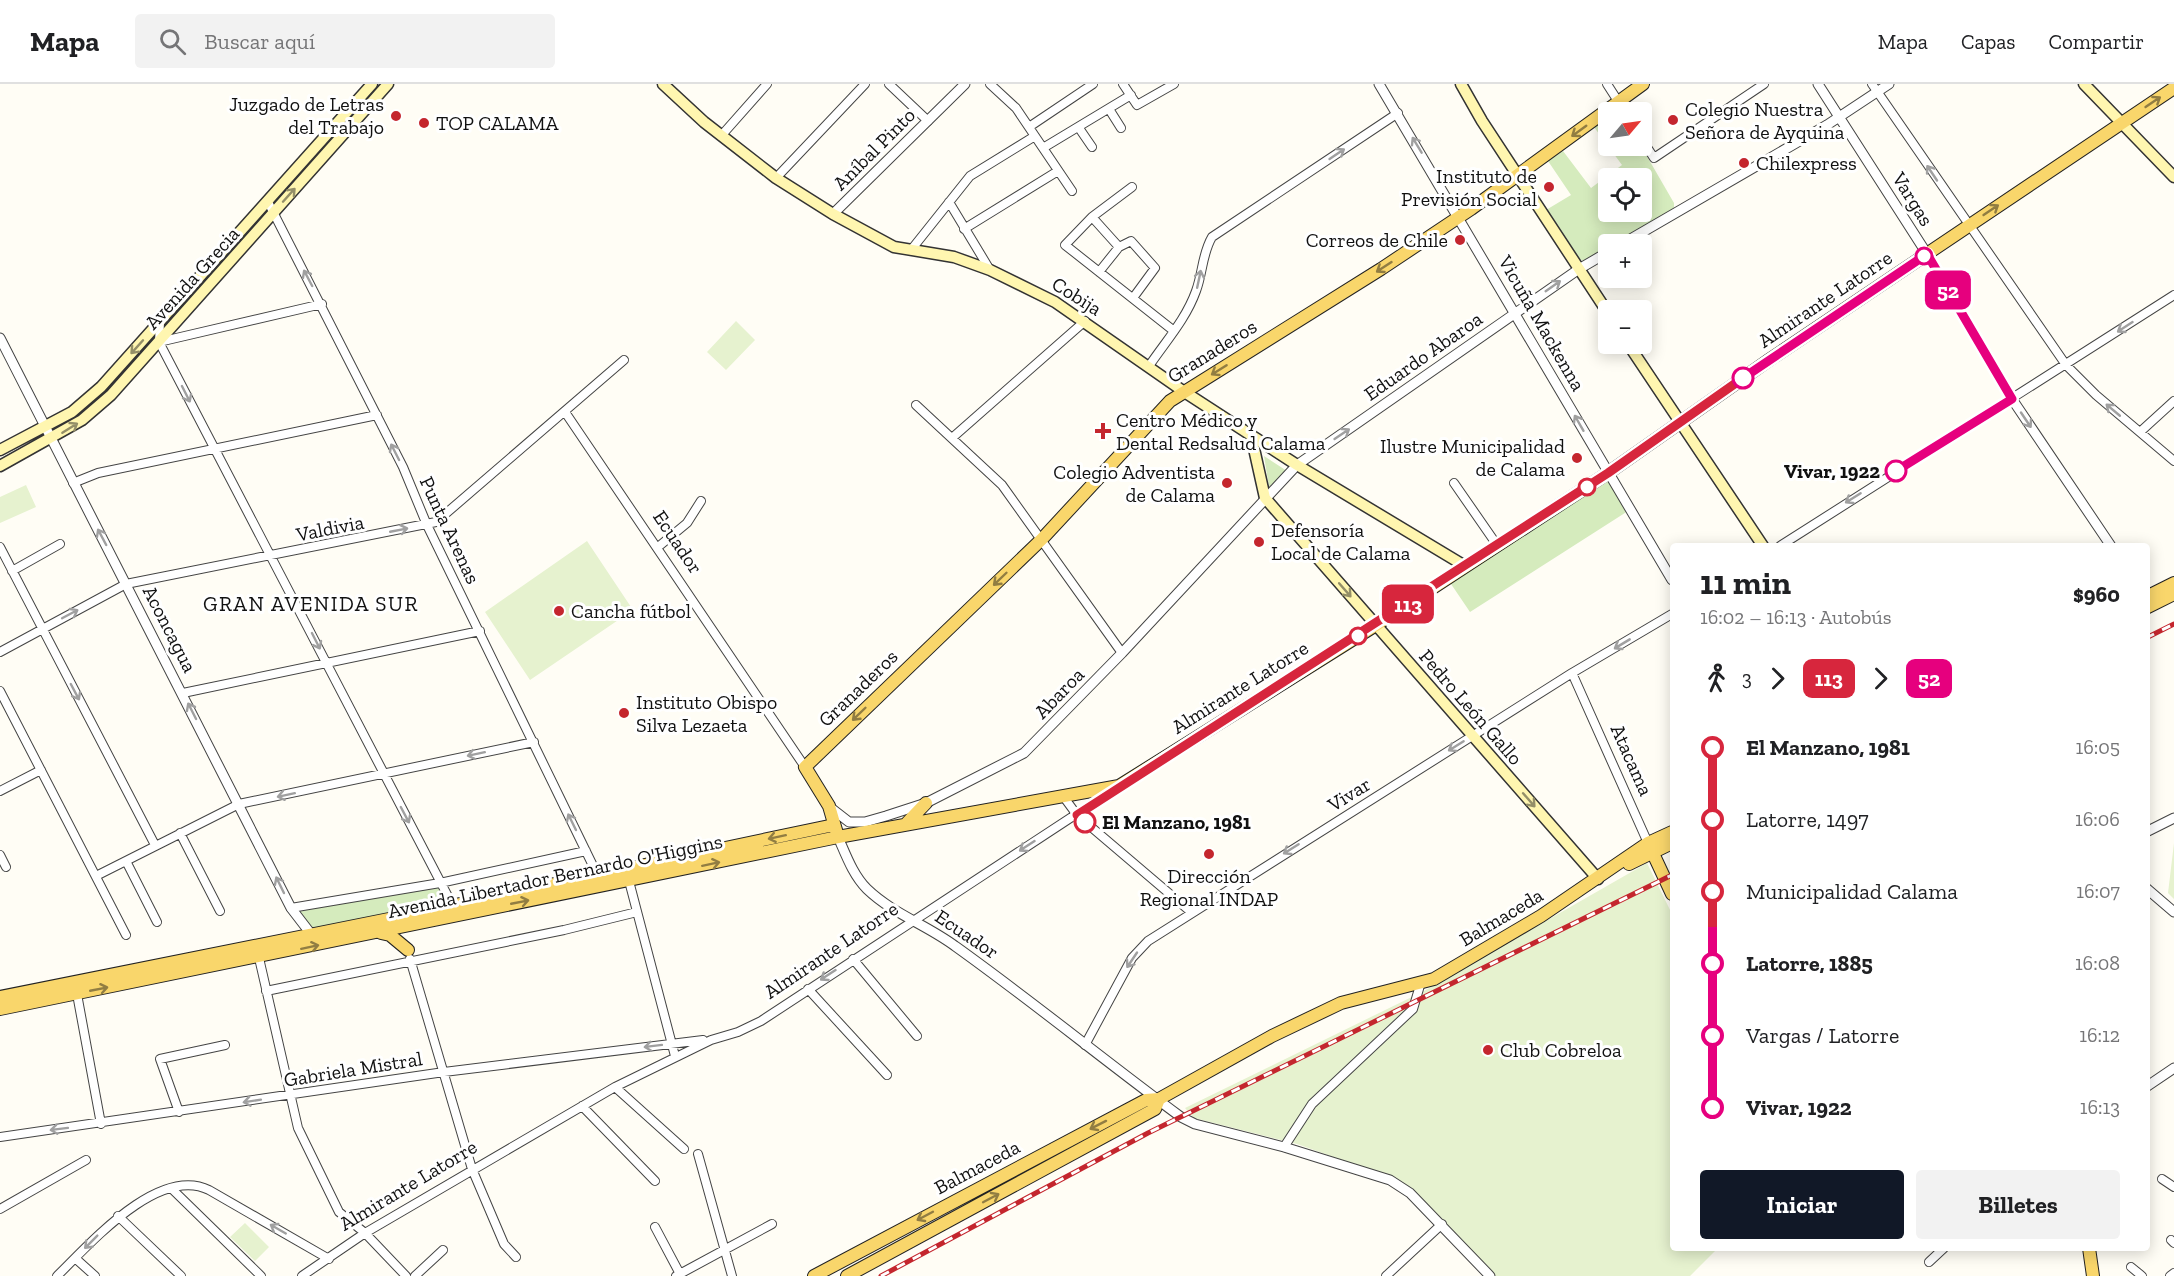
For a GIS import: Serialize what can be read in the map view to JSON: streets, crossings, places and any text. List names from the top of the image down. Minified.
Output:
{"streets":{"main road":["Avenida Grecia","Cobija","Almirante Latorre","Granaderos","Ecuador","Pedro León Gallo","Atacama","Avenida Libertador Bernardo O'Higgins","Balmaceda"],"street":["Aníbal Pinto","Vargas","Vicuña Mackenna","Eduardo Abaroa","Valdivia","Punta Arenas","Aconcagua","Abaroa","Vivar","Gabriela Mistral"]},"crossings":[["Aníbal Pinto","Cobija"],["Vargas","Almirante Latorre"],["Avenida Grecia","Punta Arenas"],["Avenida Grecia","Aconcagua"],["Cobija","Almirante Latorre"],["Cobija","Granaderos"],["Cobija","Eduardo Abaroa"],["Cobija","Pedro León Gallo"],["Almirante Latorre","Vicuña Mackenna"],["Almirante Latorre","Ecuador"],["Almirante Latorre","Pedro León Gallo"],["Almirante Latorre","Avenida Libertador Bernardo O'Higgins"],["Almirante Latorre","Gabriela Mistral"],["Vicuña Mackenna","Granaderos"],["Vicuña Mackenna","Eduardo Abaroa"],["Granaderos","Ecuador"],["Eduardo Abaroa","Abaroa"],["Eduardo Abaroa","Pedro León Gallo"],["Valdivia","Punta Arenas"],["Valdivia","Ecuador"],["Valdivia","Aconcagua"],["Punta Arenas","Avenida Libertador Bernardo O'Higgins"],["Ecuador","Abaroa"],["Ecuador","Vivar"],["Ecuador","Avenida Libertador Bernardo O'Higgins"],["Ecuador","Balmaceda"],["Aconcagua","Avenida Libertador Bernardo O'Higgins"],["Abaroa","Pedro León Gallo"],["Pedro León Gallo","Vivar"],["Pedro León Gallo","Balmaceda"],["Atacama","Vivar"],["Atacama","Balmaceda"]],"one_way":["Vicuña Mackenna","Granaderos","Eduardo Abaroa","Valdivia","Punta Arenas","Aconcagua","Pedro León Gallo","Vivar","Gabriela Mistral"],"districts":["GRAN AVENIDA SUR"],"places":{"other":["Juzgado de Letras del Trabajo","Colegio Nuestra Señora de Ayquina","TOP CALAMA","Chilexpress","Instituto de Previsión Social","Correos de Chile","Ilustre Municipalidad de Calama","Vivar, 1922","Colegio Adventista de Calama","Defensoría Local de Calama","Cancha fútbol","Instituto Obispo Silva Lezaeta","El Manzano, 1981","Dirección Regional INDAP","Club Cobreloa"],"health":["Centro Médico y Dental Redsalud Calama"]},"lines":["bus line 52","bus line 113"],"north":"top right","page":{"header":"Mapa","search":"Buscar aquí","nav":["Mapa","Capas","Compartir"],"on_map":["113","52"],"map_buttons":["+","−"],"heading":["11 min","16:02 – 16:13 · Autobús","$960"],"legs":["3","113","52"],"list":[{"name":"El Manzano, 1981","value":"16:05"},{"name":"Latorre, 1497","value":"16:06"},{"name":"Municipalidad Calama","value":"16:07"},{"name":"Latorre, 1885","value":"16:08"},{"name":"Vargas / Latorre","value":"16:12"},{"name":"Vivar, 1922","value":"16:13"}],"buttons":["Iniciar","Billetes"]}}
